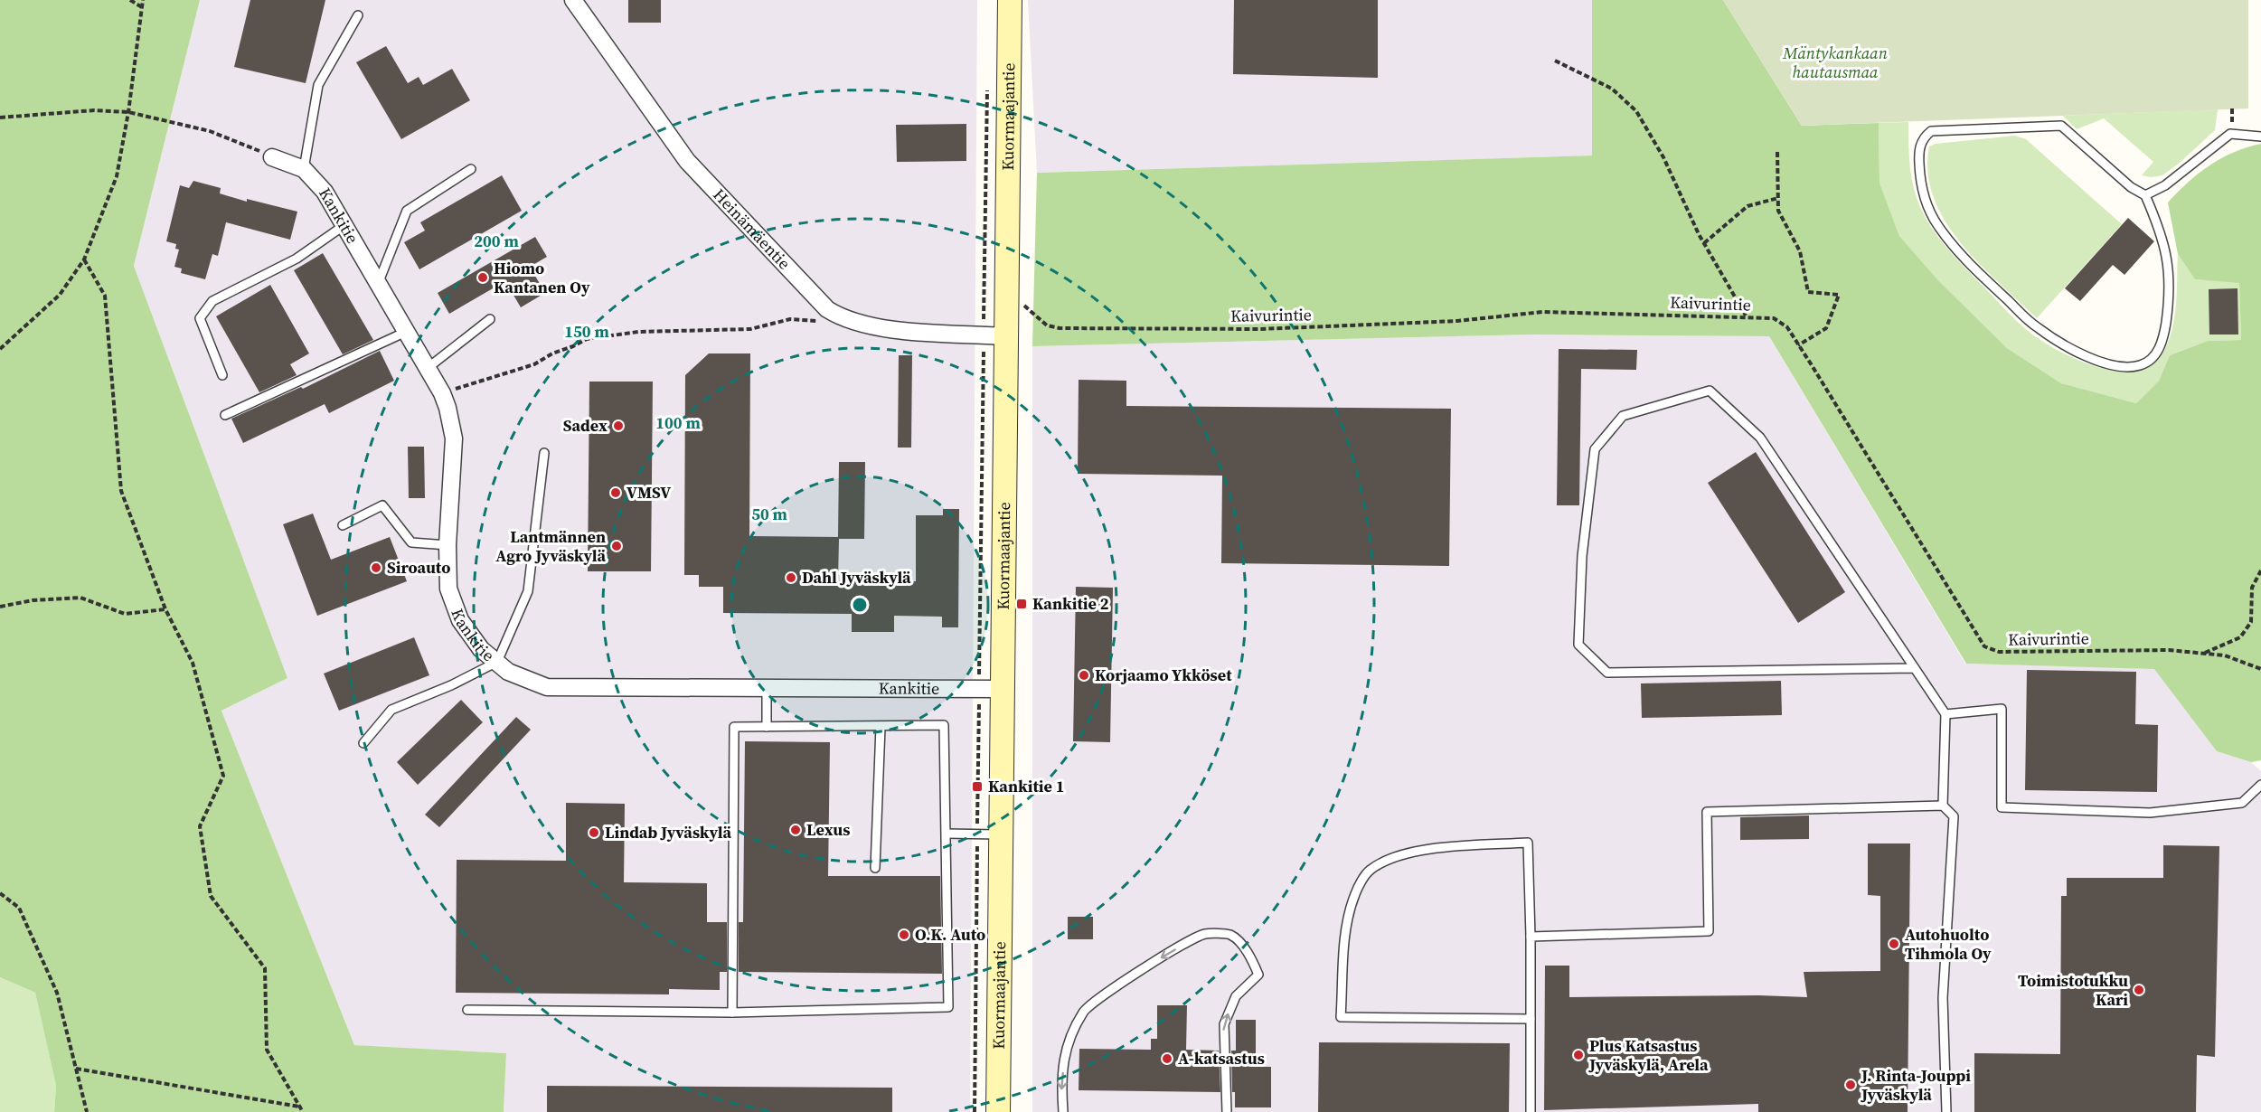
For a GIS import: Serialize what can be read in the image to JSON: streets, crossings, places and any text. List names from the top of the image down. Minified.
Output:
{"streets":{"street":["Kuormaajantie","Kankitie","Heinämäentie"],"path":["Kaivurintie"]},"crossings":[["Kuormaajantie","Kankitie"],["Kuormaajantie","Heinämäentie"],["Kuormaajantie","Kaivurintie"]],"parks":["Mäntykankaan hautausmaa"],"places":{"other":["Hiomo Kantanen Oy","Sadex","VMSV","Lantmännen Agro Jyväskylä","Siroauto","Dahl Jyväskylä","Korjaamo Ykköset","Lexus","Lindab Jyväskylä","O.K. Auto","Autohuolto Tihmola Oy","Toimistotukku Kari","Plus Katsastus Jyväskylä, Arela","A-katsastus","J. Rinta-Jouppi Jyväskylä"],"transit":["Kankitie 2","Kankitie 1"]},"rings":["200 m","150 m","100 m","50 m"]}
